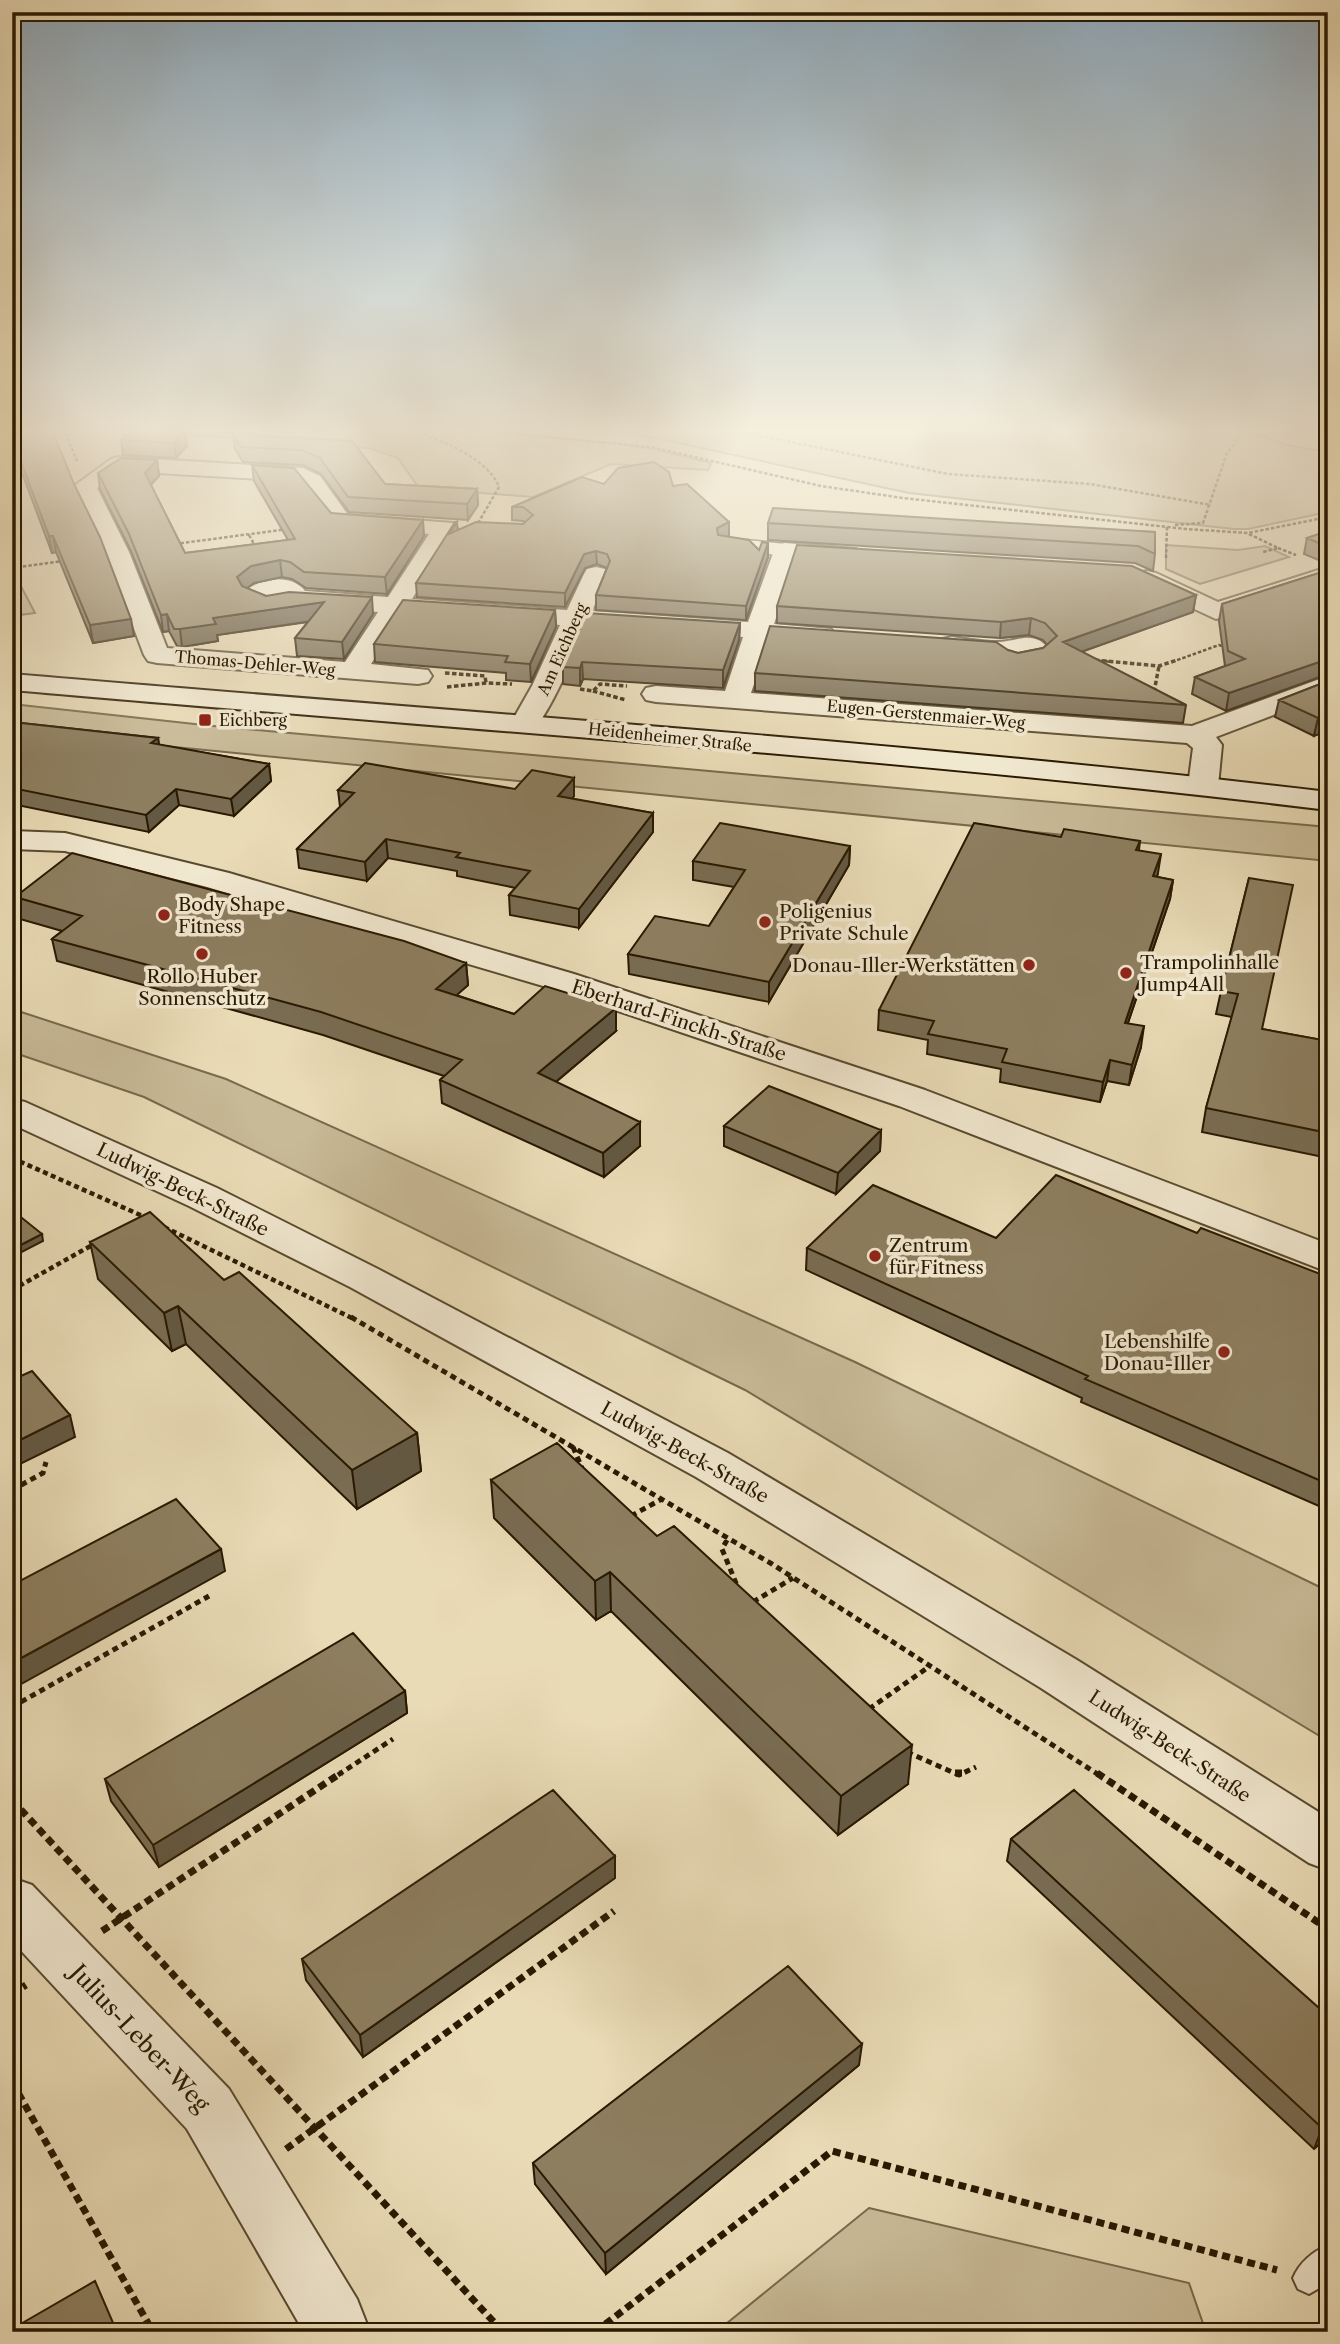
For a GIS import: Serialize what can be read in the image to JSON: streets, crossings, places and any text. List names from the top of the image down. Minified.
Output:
{"streets":{"street":["Am Eichberg","Thomas-Dehler-Weg","Eugen-Gerstenmaier-Weg","Heidenheimer Straße","Eberhard-Finckh-Straße","Ludwig-Beck-Straße","Julius-Leber-Weg"]},"crossings":[["Am Eichberg","Heidenheimer Straße"],["Thomas-Dehler-Weg","Heidenheimer Straße"]],"places":{"transit":["Eichberg"],"other":["Body Shape Fitness","Poligenius Private Schule","Rollo Huber Sonnenschutz","Donau-Iller-Werkstätten","Trampolinhalle Jump4All","Zentrum für Fitness","Lebenshilfe Donau-Iller"]}}
